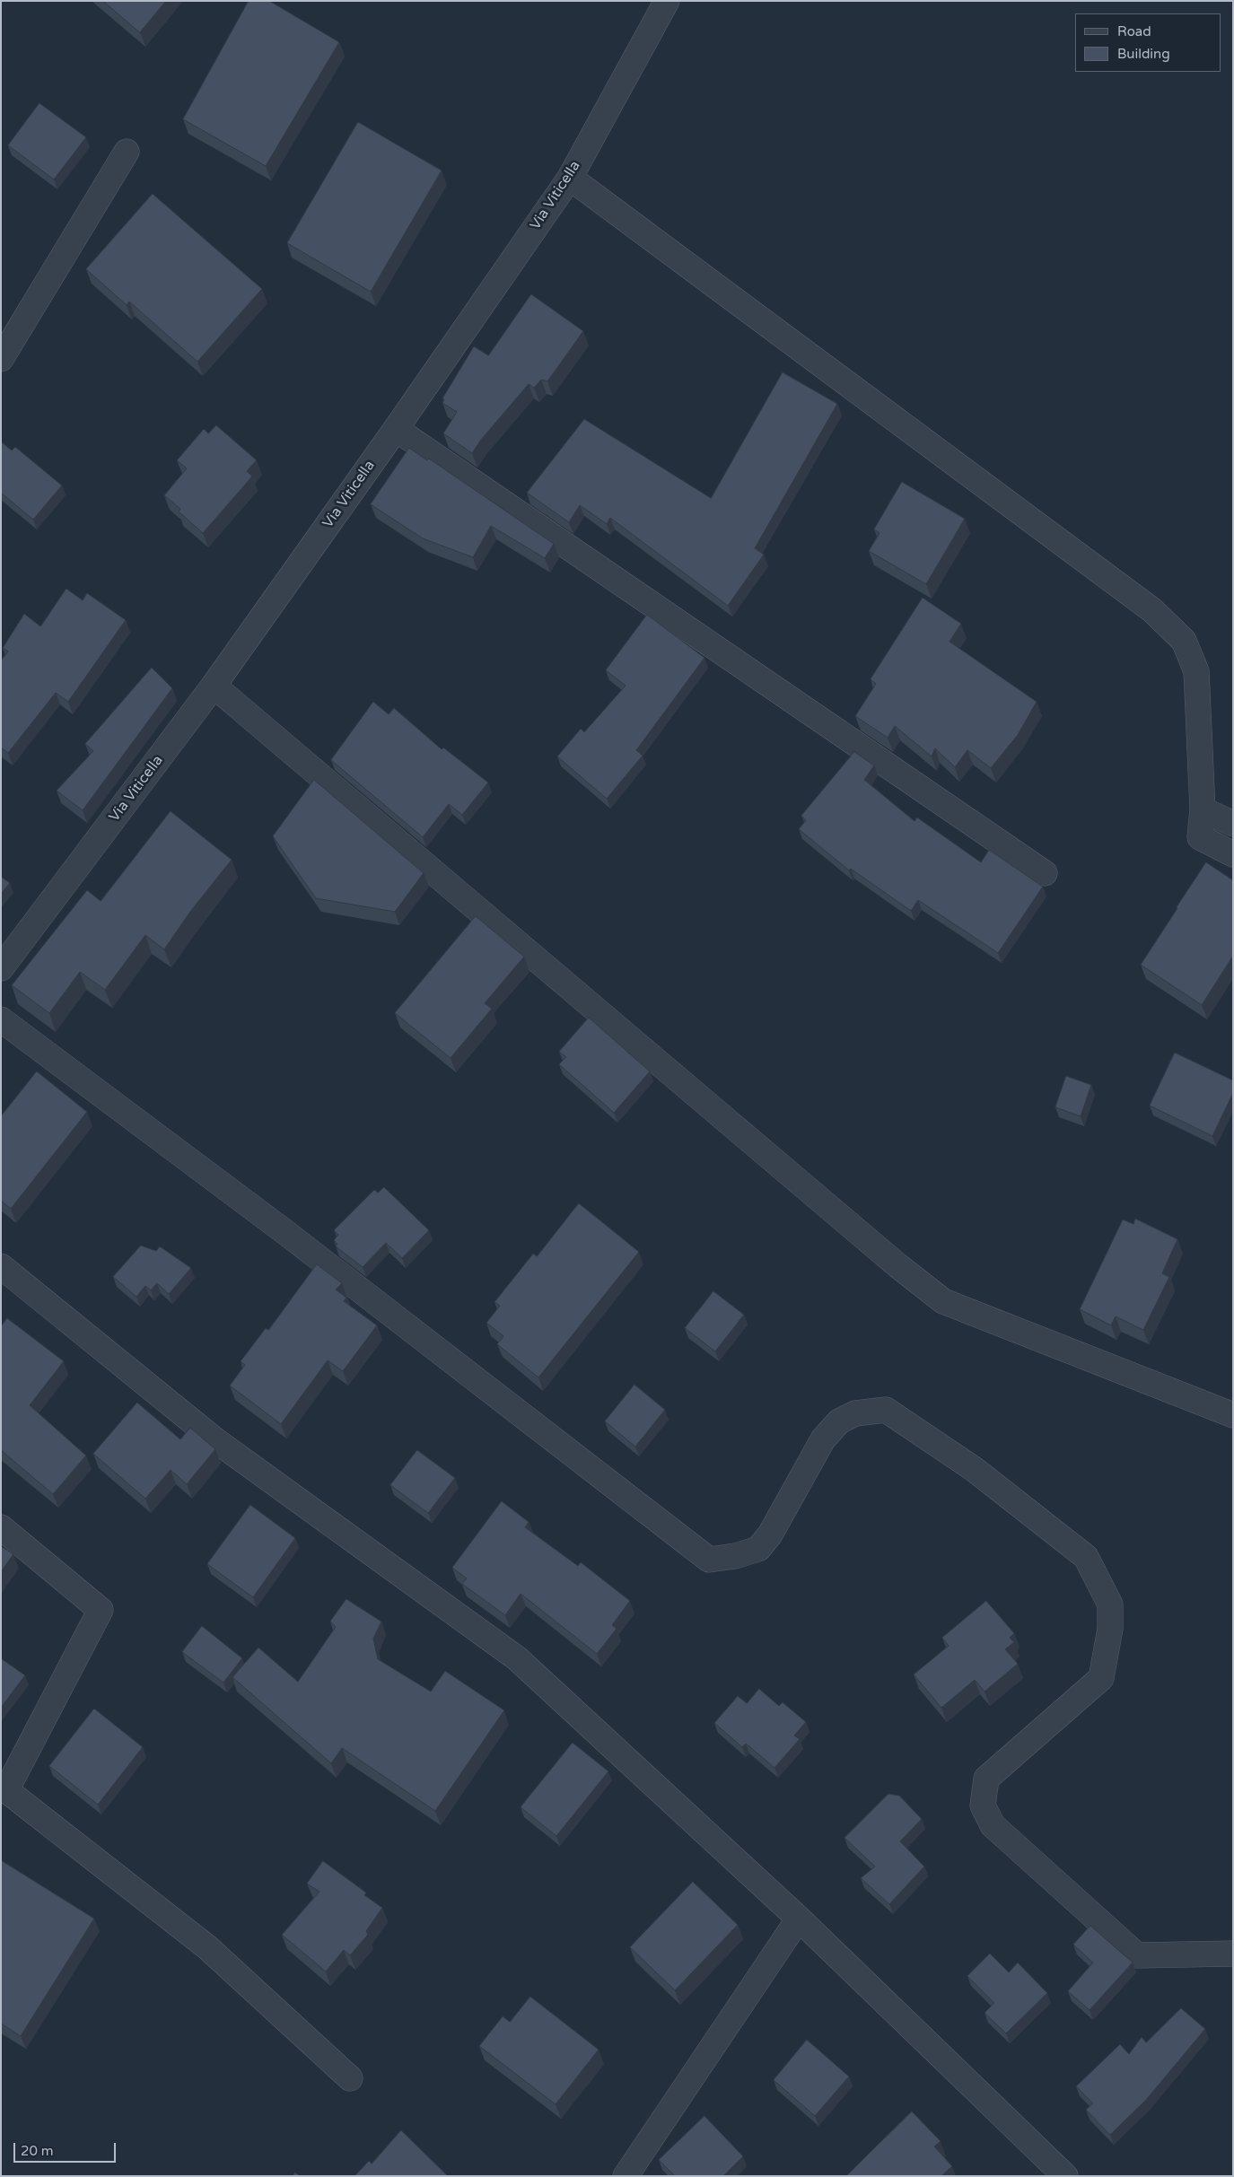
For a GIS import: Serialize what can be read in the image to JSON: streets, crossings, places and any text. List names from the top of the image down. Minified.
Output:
{"streets":{"street":["Via Viticella"]},"legend":["Road","Building"],"scale_bar":"20 m"}
